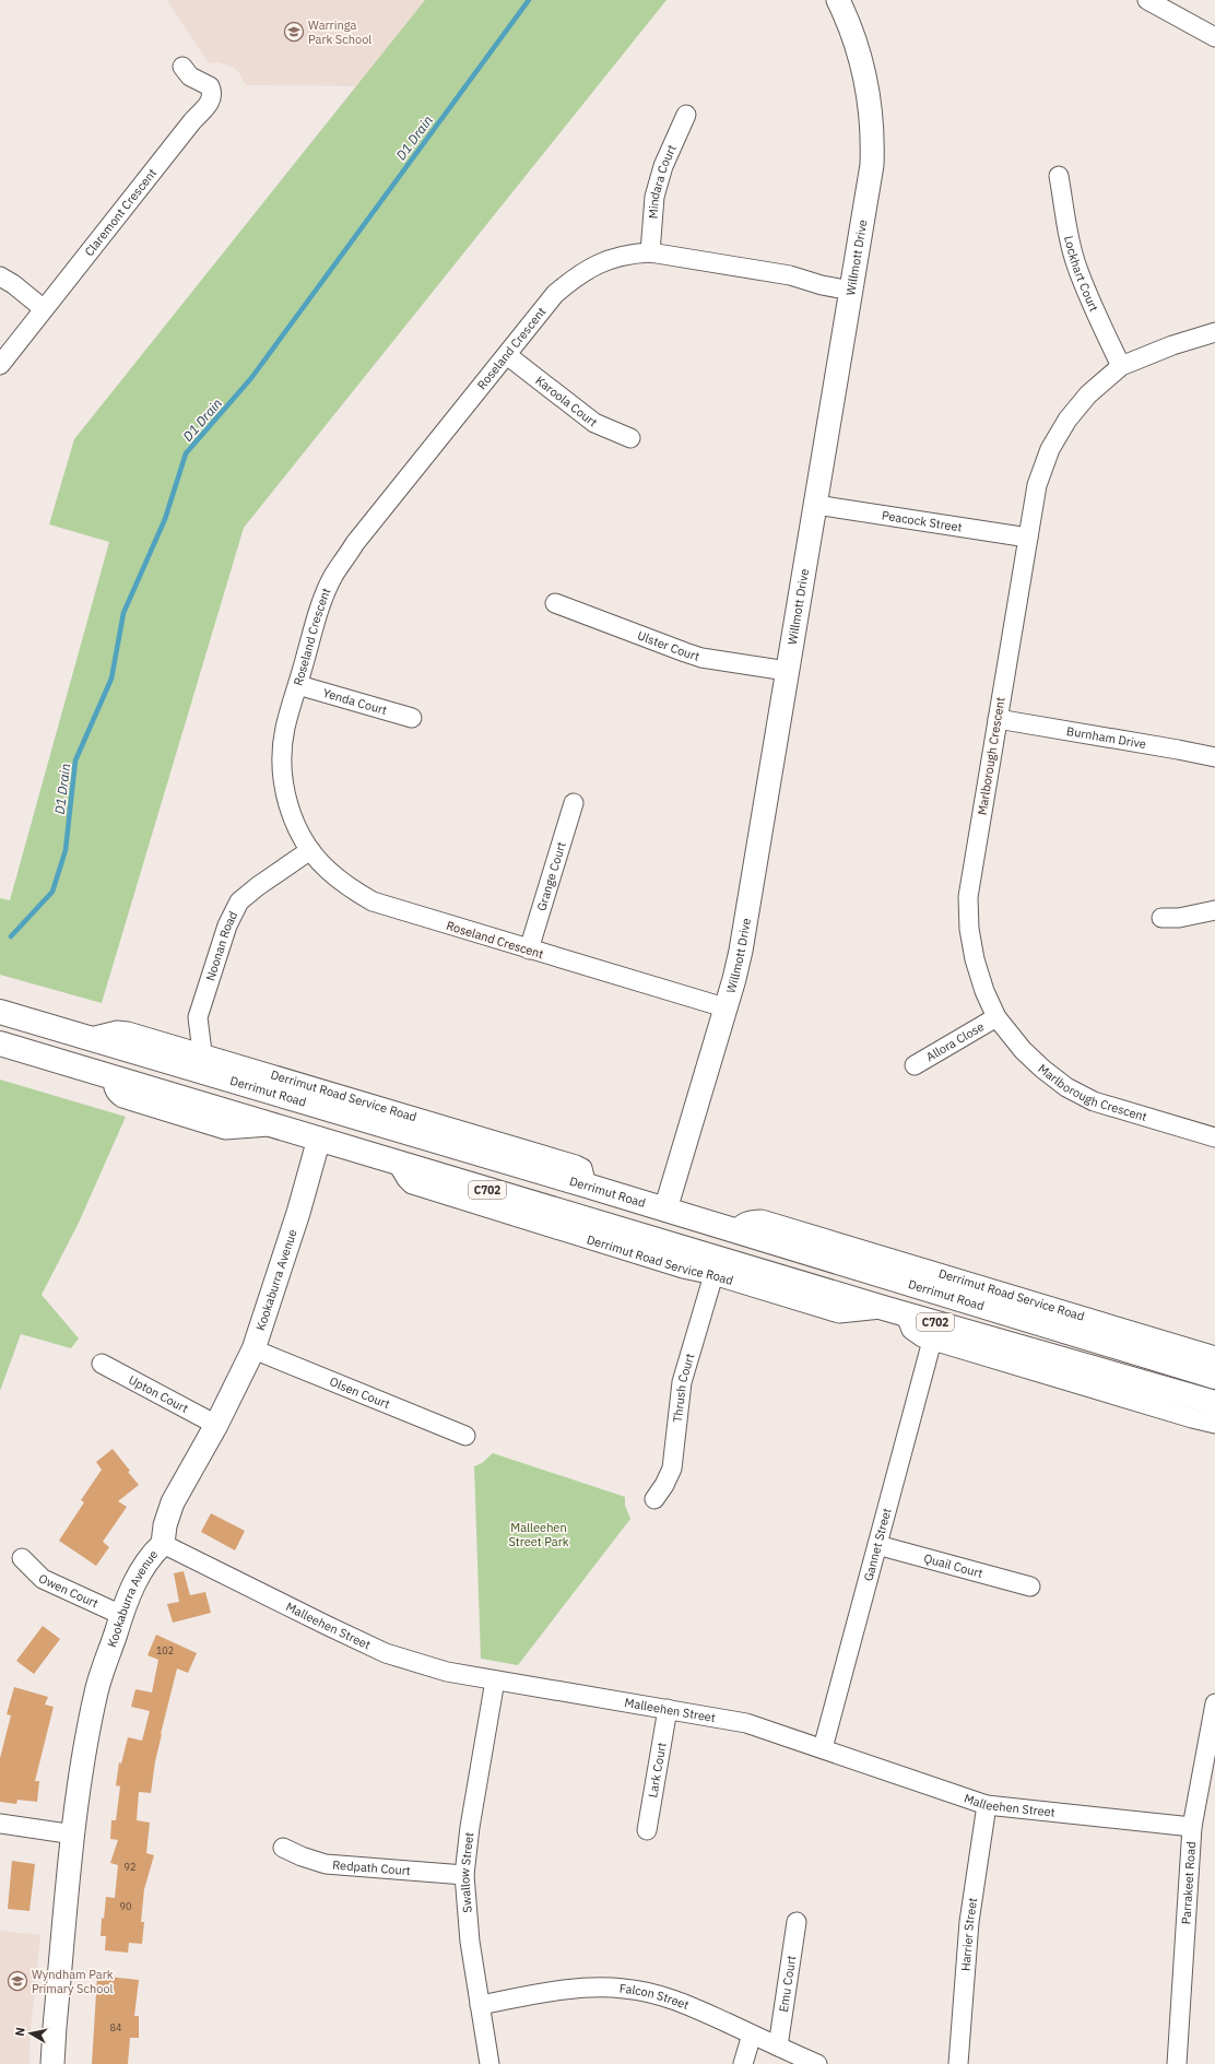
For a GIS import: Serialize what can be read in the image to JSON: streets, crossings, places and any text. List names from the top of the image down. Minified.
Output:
{"streets":{"highway":["Derrimut Road","C702"],"street":["Mindara Court","Claremont Crescent","Willmott Drive","Lockhart Court","Roseland Crescent","Karoola Court","Peacock Street","Ulster Court","Yenda Court","Burnham Drive","Marlborough Crescent","Grange Court","Noonan Road","Allora Close","Derrimut Road Service Road","Kookaburra Avenue","Thrush Court","Olsen Court","Upton Court","Gannet Street","Quail Court","Owen Court","Malleehen Street","Lark Court","Redpath Court","Swallow Street","Parrakeet Road","Harrier Street","Emu Court","Falcon Street"]},"crossings":[["Mindara Court","Roseland Crescent"],["Willmott Drive","Roseland Crescent"],["Willmott Drive","Peacock Street"],["Willmott Drive","Ulster Court"],["Willmott Drive","Derrimut Road"],["Lockhart Court","Marlborough Crescent"],["Roseland Crescent","Karoola Court"],["Roseland Crescent","Yenda Court"],["Roseland Crescent","Grange Court"],["Roseland Crescent","Noonan Road"],["Peacock Street","Marlborough Crescent"],["Burnham Drive","Marlborough Crescent"],["Marlborough Crescent","Allora Close"],["Noonan Road","Derrimut Road Service Road"],["Derrimut Road","Derrimut Road Service Road"],["Derrimut Road Service Road","C702"],["Derrimut Road Service Road","Thrush Court"],["C702","Kookaburra Avenue"],["C702","Gannet Street"],["Kookaburra Avenue","Olsen Court"],["Kookaburra Avenue","Upton Court"],["Kookaburra Avenue","Owen Court"],["Kookaburra Avenue","Malleehen Street"],["Gannet Street","Quail Court"],["Gannet Street","Malleehen Street"],["Malleehen Street","Lark Court"],["Malleehen Street","Swallow Street"],["Malleehen Street","Parrakeet Road"],["Malleehen Street","Harrier Street"],["Redpath Court","Swallow Street"],["Swallow Street","Falcon Street"],["Emu Court","Falcon Street"]],"water":["D1 Drain"],"parks":["Malleehen Street Park"],"places":{"school or university":["Warringa Park School","Wyndham Park Primary School"]},"house_numbers":["102","92","90","84"],"north":"left"}
